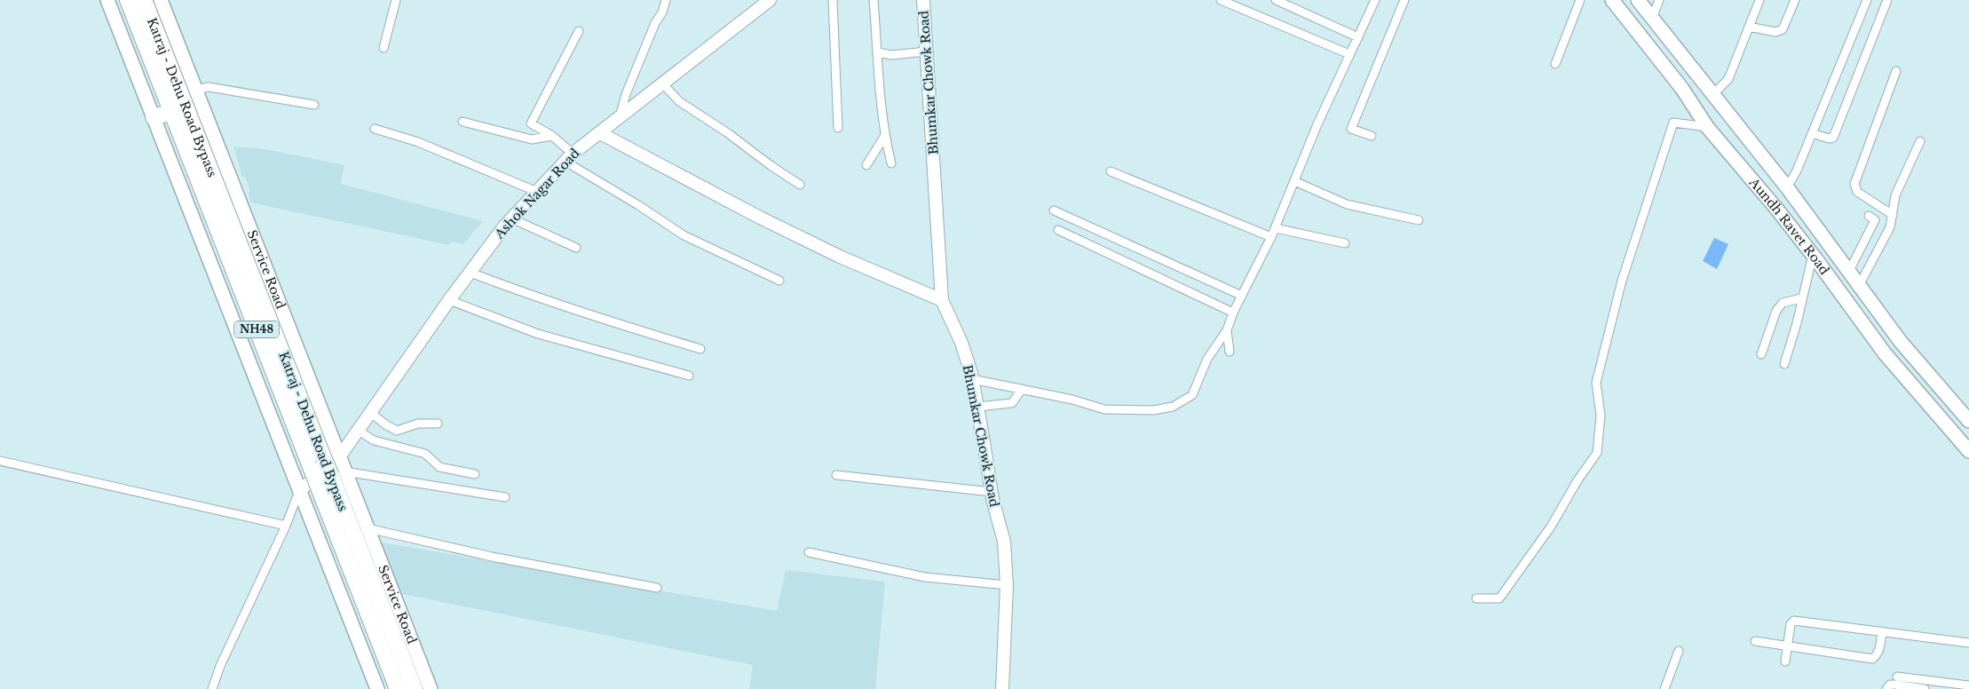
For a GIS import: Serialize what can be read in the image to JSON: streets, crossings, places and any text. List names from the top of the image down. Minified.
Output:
{"streets":{"highway":["Katraj - Dehu Road Bypass","NH48"],"main road":["Aundh Ravet Road","Service Road"],"street":["Bhumkar Chowk Road","Ashok Nagar Road"]},"crossings":[["Katraj - Dehu Road Bypass","Service Road"],["Ashok Nagar Road","Service Road"]]}
